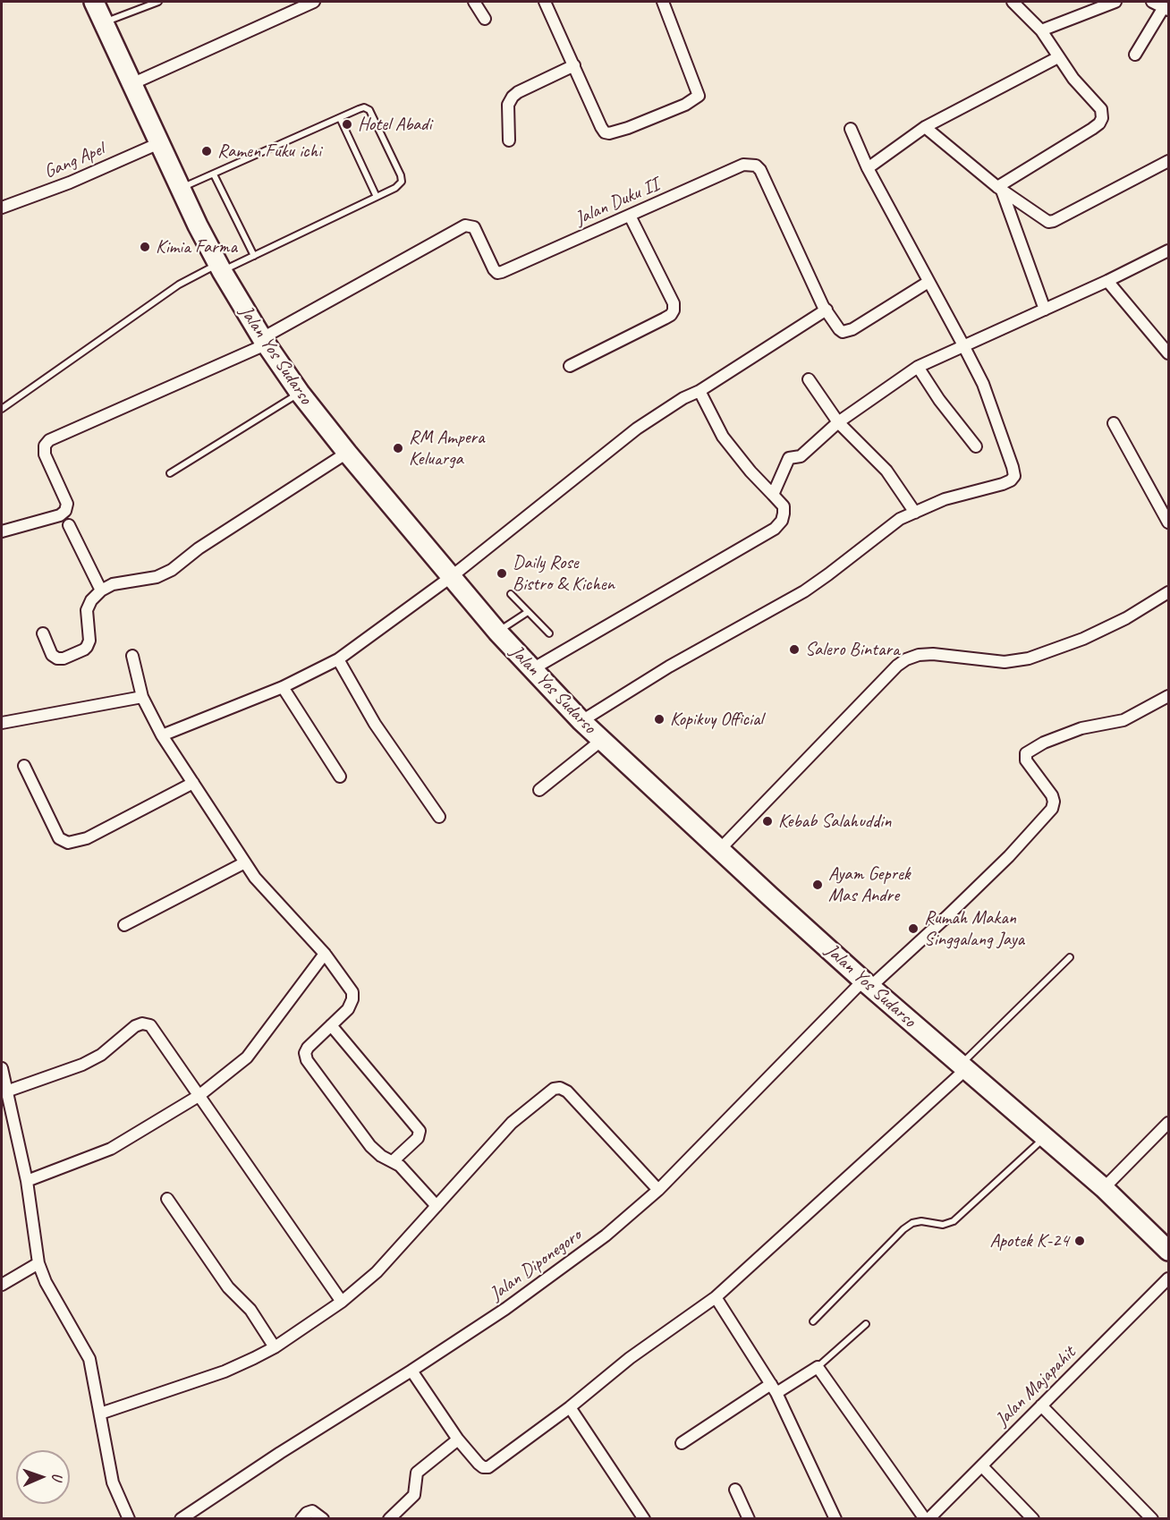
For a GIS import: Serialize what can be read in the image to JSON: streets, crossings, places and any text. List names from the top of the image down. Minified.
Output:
{"streets":{"highway":["Jalan Yos Sudarso"],"street":["Gang Apel","Jalan Duku II","Jalan Diponegoro","Jalan Majapahit"]},"crossings":[["Gang Apel","Jalan Yos Sudarso"],["Jalan Duku II","Jalan Yos Sudarso"],["Jalan Yos Sudarso","Jalan Diponegoro"]],"places":["Hotel Abadi","Ramen Fuku ichi","Kimia Farma","RM Ampera Keluarga","Daily Rose Bistro & Kichen","Salero Bintara","Kopikuy Official","Kebab Salahuddin","Ayam Geprek Mas Andre","Rumah Makan Singgalang Jaya","Apotek K-24"],"north":"right"}
